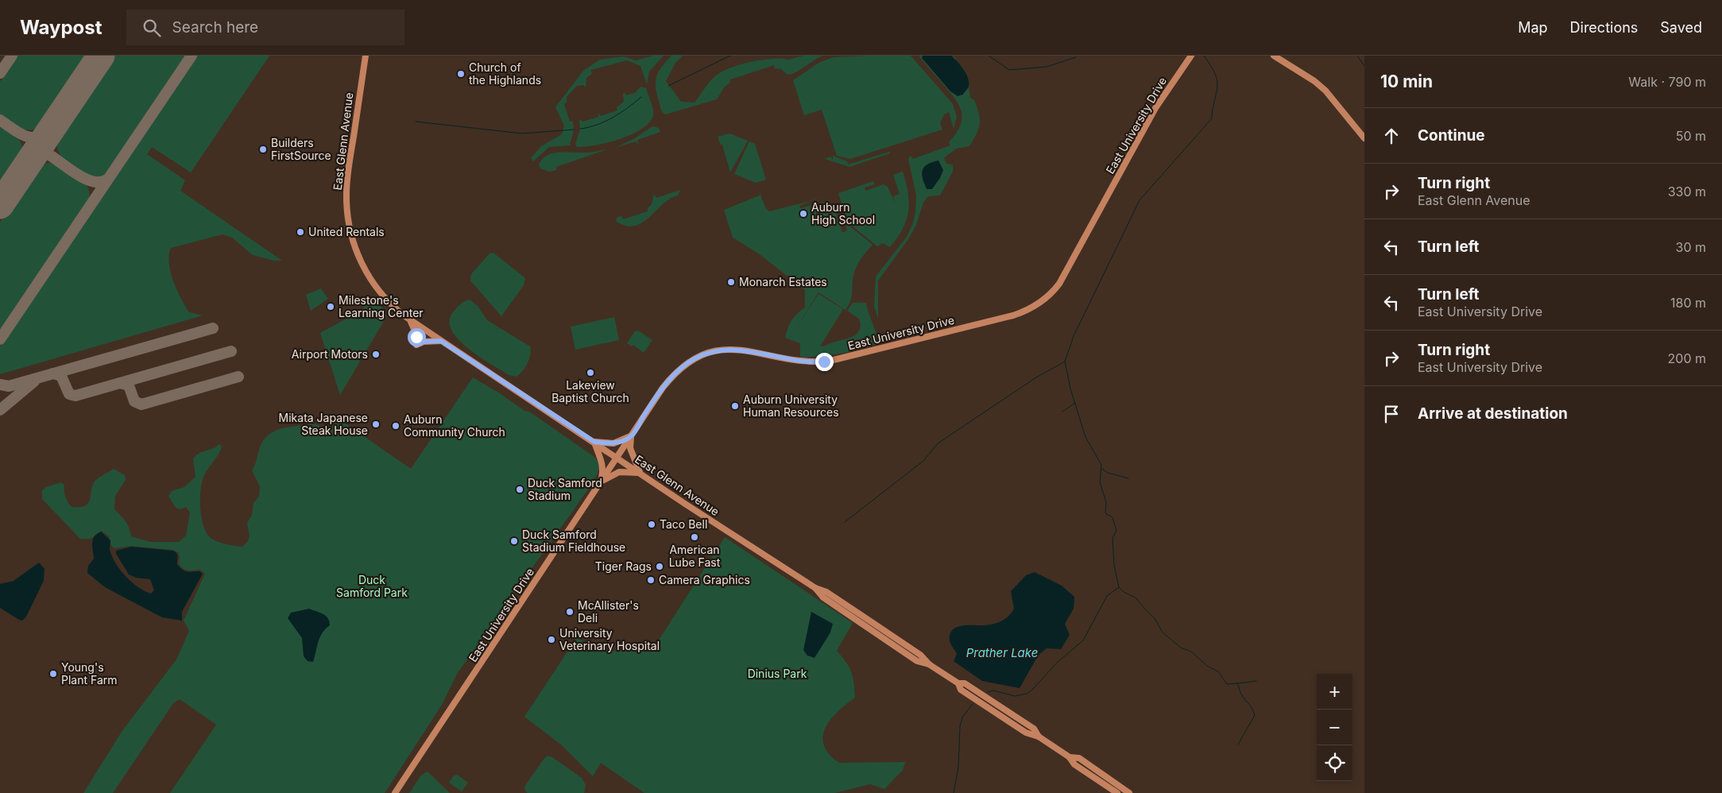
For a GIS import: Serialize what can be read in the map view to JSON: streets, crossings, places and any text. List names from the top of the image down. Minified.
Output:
{"streets":{"main road":["East University Drive","East Glenn Avenue"]},"crossings":[["East University Drive","East Glenn Avenue"]],"water":["Prather Lake"],"parks":["Duck Samford Park","Dinius Park"],"places":["Church of the Highlands","Builders FirstSource","Auburn High School","United Rentals","Monarch Estates","Milestone's Learning Center","Airport Motors","Lakeview Baptist Church","Auburn University Human Resources","Mikata Japanese Steak House","Auburn Community Church","Duck Samford Stadium","Taco Bell","American Lube Fast","Duck Samford Stadium Fieldhouse","Tiger Rags","Camera Graphics","McAllister's Deli","University Veterinary Hospital","Young's Plant Farm"],"page":{"header":"Waypost","search":"Search here","nav":["Map","Directions","Saved"],"heading":["10 min","Walk · 790 m"],"list":[["Continue","50 m"],["Turn right","East Glenn Avenue","330 m"],["Turn left","30 m"],["Turn left","East University Drive","180 m"],["Turn right","East University Drive","200 m"],"Arrive at destination"],"map_buttons":["+","−"]}}
